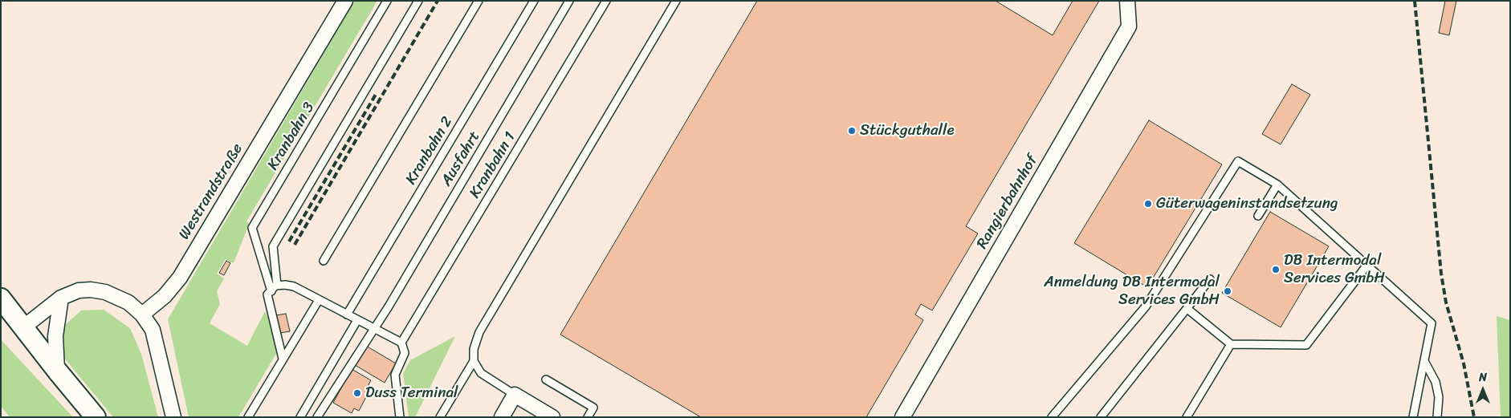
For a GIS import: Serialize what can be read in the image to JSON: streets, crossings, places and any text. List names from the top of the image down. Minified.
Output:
{"streets":{"street":["Westrandstraße","Rangierbahnhof"],"lane":["Kranbahn 3","Kranbahn 2","Ausfahrt","Kranbahn 1"]},"places":["Stückguthalle","Güterwageninstandsetzung","DB Intermodal Services GmbH","Anmeldung DB Intermodal Services GmbH","Duss Terminal"],"north":"top"}
